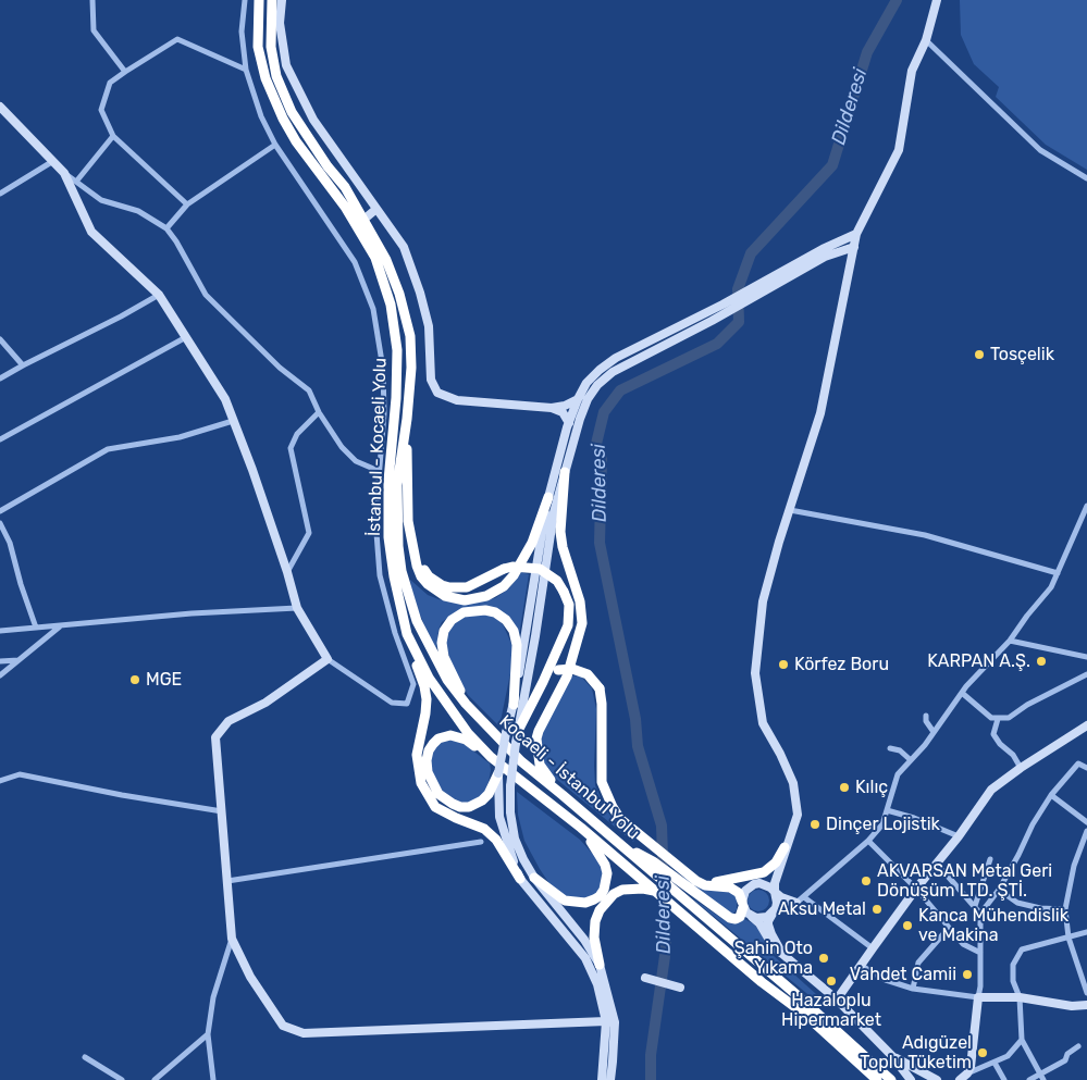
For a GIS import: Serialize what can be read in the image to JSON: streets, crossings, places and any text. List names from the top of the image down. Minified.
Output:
{"streets":{"highway":["İstanbul - Kocaeli Yolu","Kocaeli - İstanbul Yolu"]},"water":["Dilderesi"],"places":["Tosçelik","KARPAN A.Ş.","Körfez Boru","MGE","Kılıç","Dinçer Lojistik","AKVARSAN Metal Geri Dönüşüm LTD. ŞTİ.","Aksu Metal","Kanca Mühendislik ve Makina","Şahin Oto Yıkama","Vahdet Camii","Hazaloplu Hipermarket","Adıgüzel Toplu Tüketim"]}
